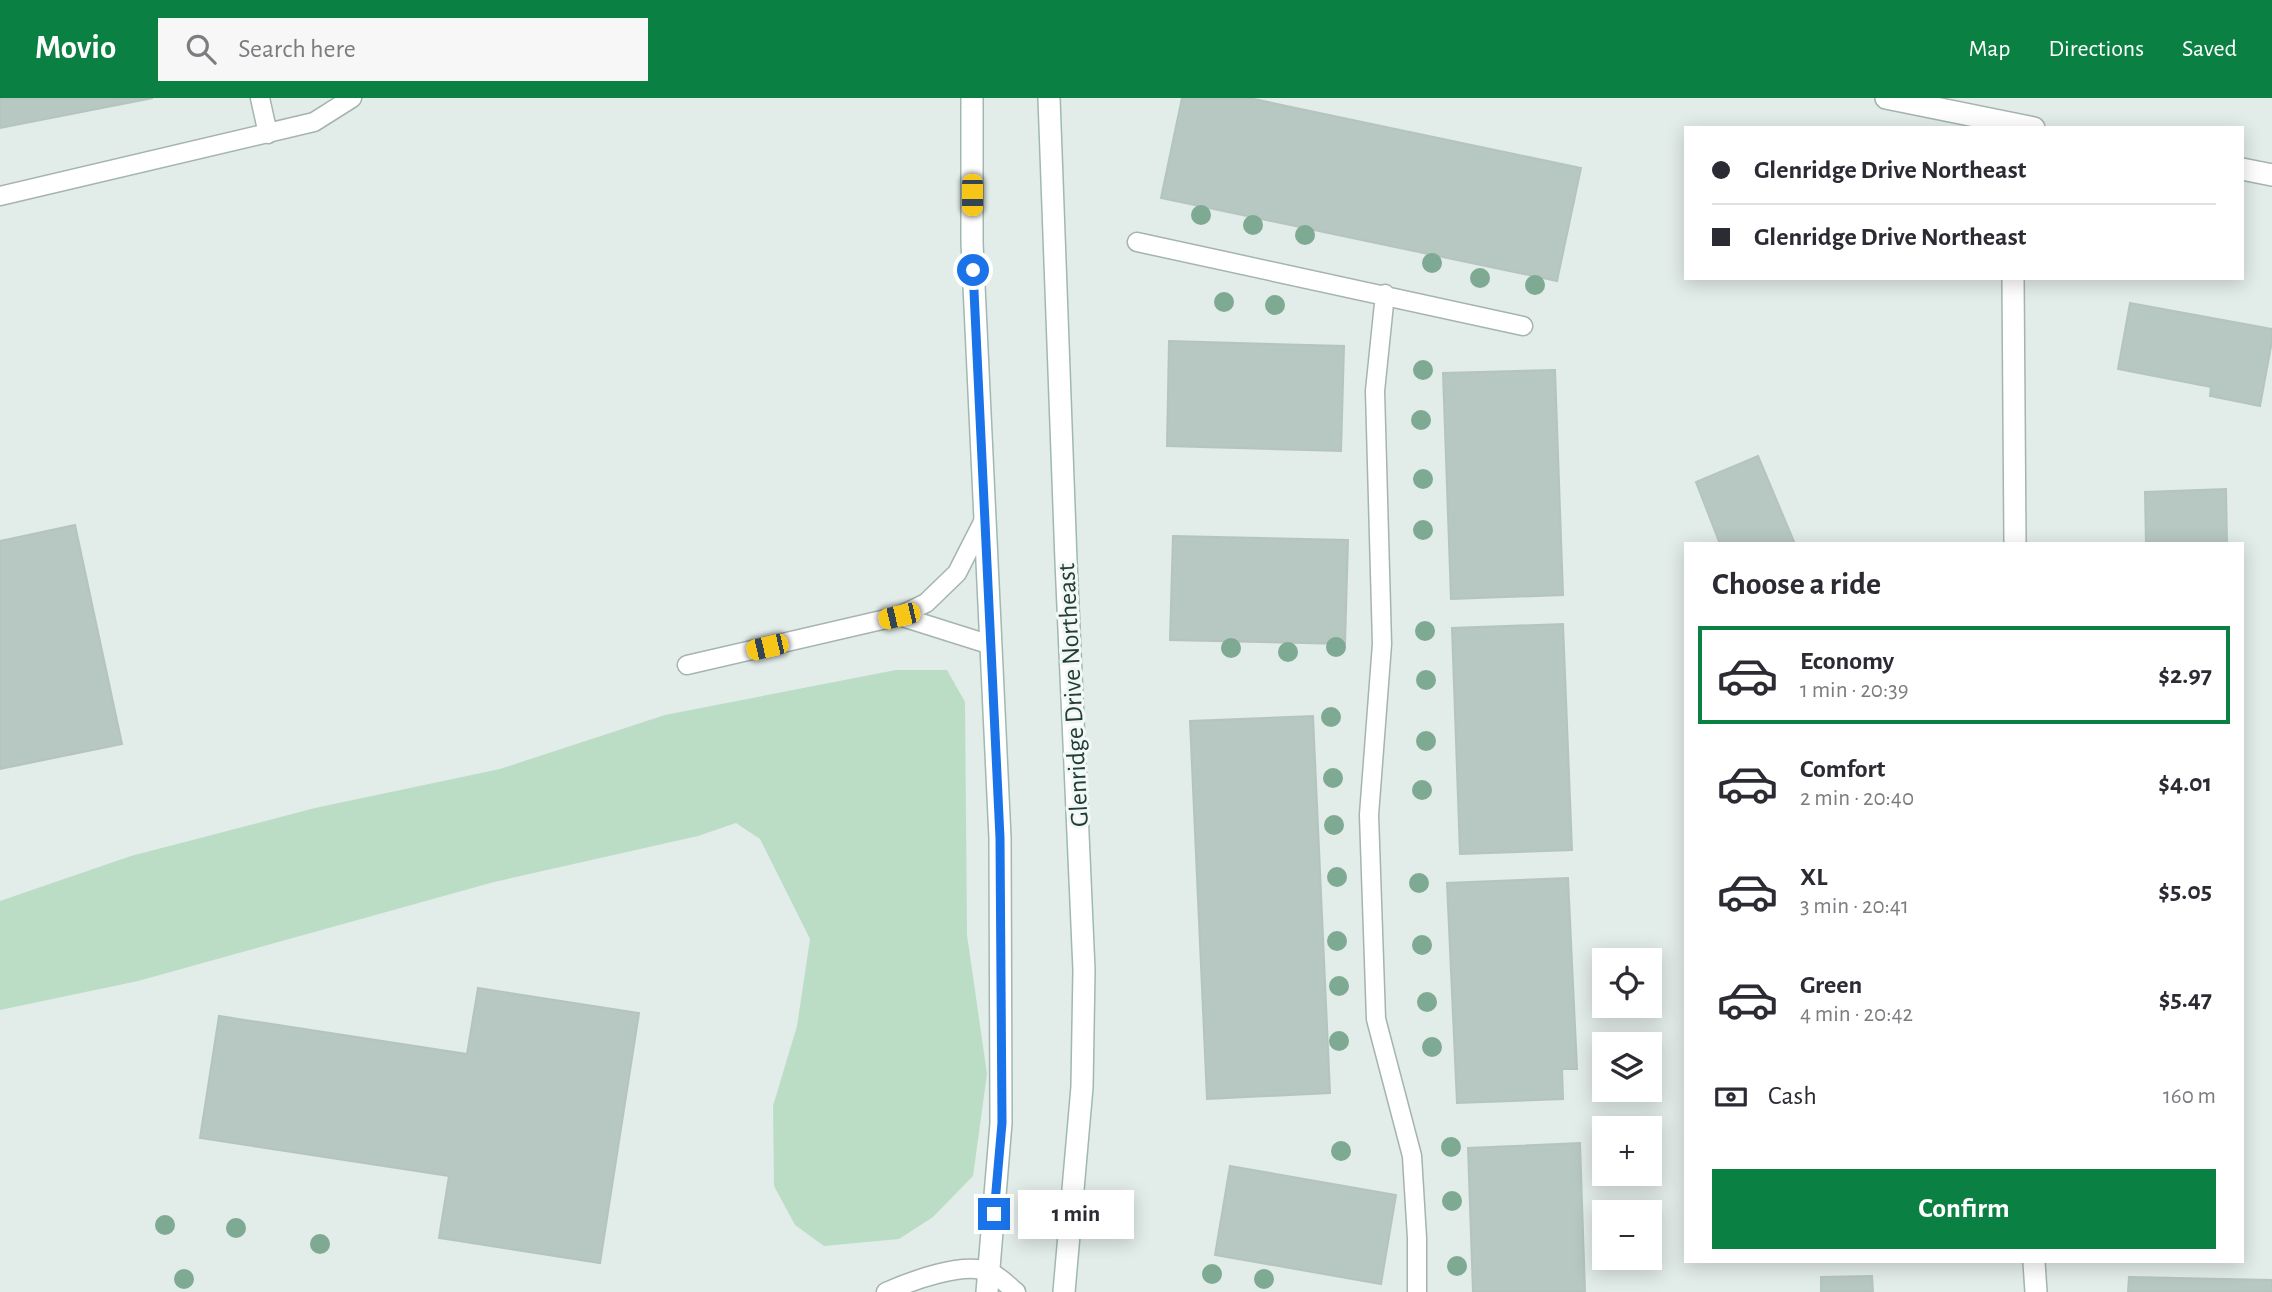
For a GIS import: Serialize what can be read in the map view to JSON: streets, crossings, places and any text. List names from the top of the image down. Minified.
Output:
{"streets":{"main road":["Glenridge Drive Northeast"]},"page":{"header":"Movio","search":"Search here","nav":["Map","Directions","Saved"],"banner":["Glenridge Drive Northeast","Glenridge Drive Northeast"],"heading":"Choose a ride","list":[{"name":"Economy","note":"1 min · 20:39","value":"$2.97"},{"name":"Comfort","note":"2 min · 20:40","value":"$4.01"},{"name":"XL","note":"3 min · 20:41","value":"$5.05"},{"name":"Green","note":"4 min · 20:42","value":"$5.47"}],"map_buttons":["+","−"],"pay":["Cash","160 m"],"buttons":"Confirm","bubble":"1 min"}}
